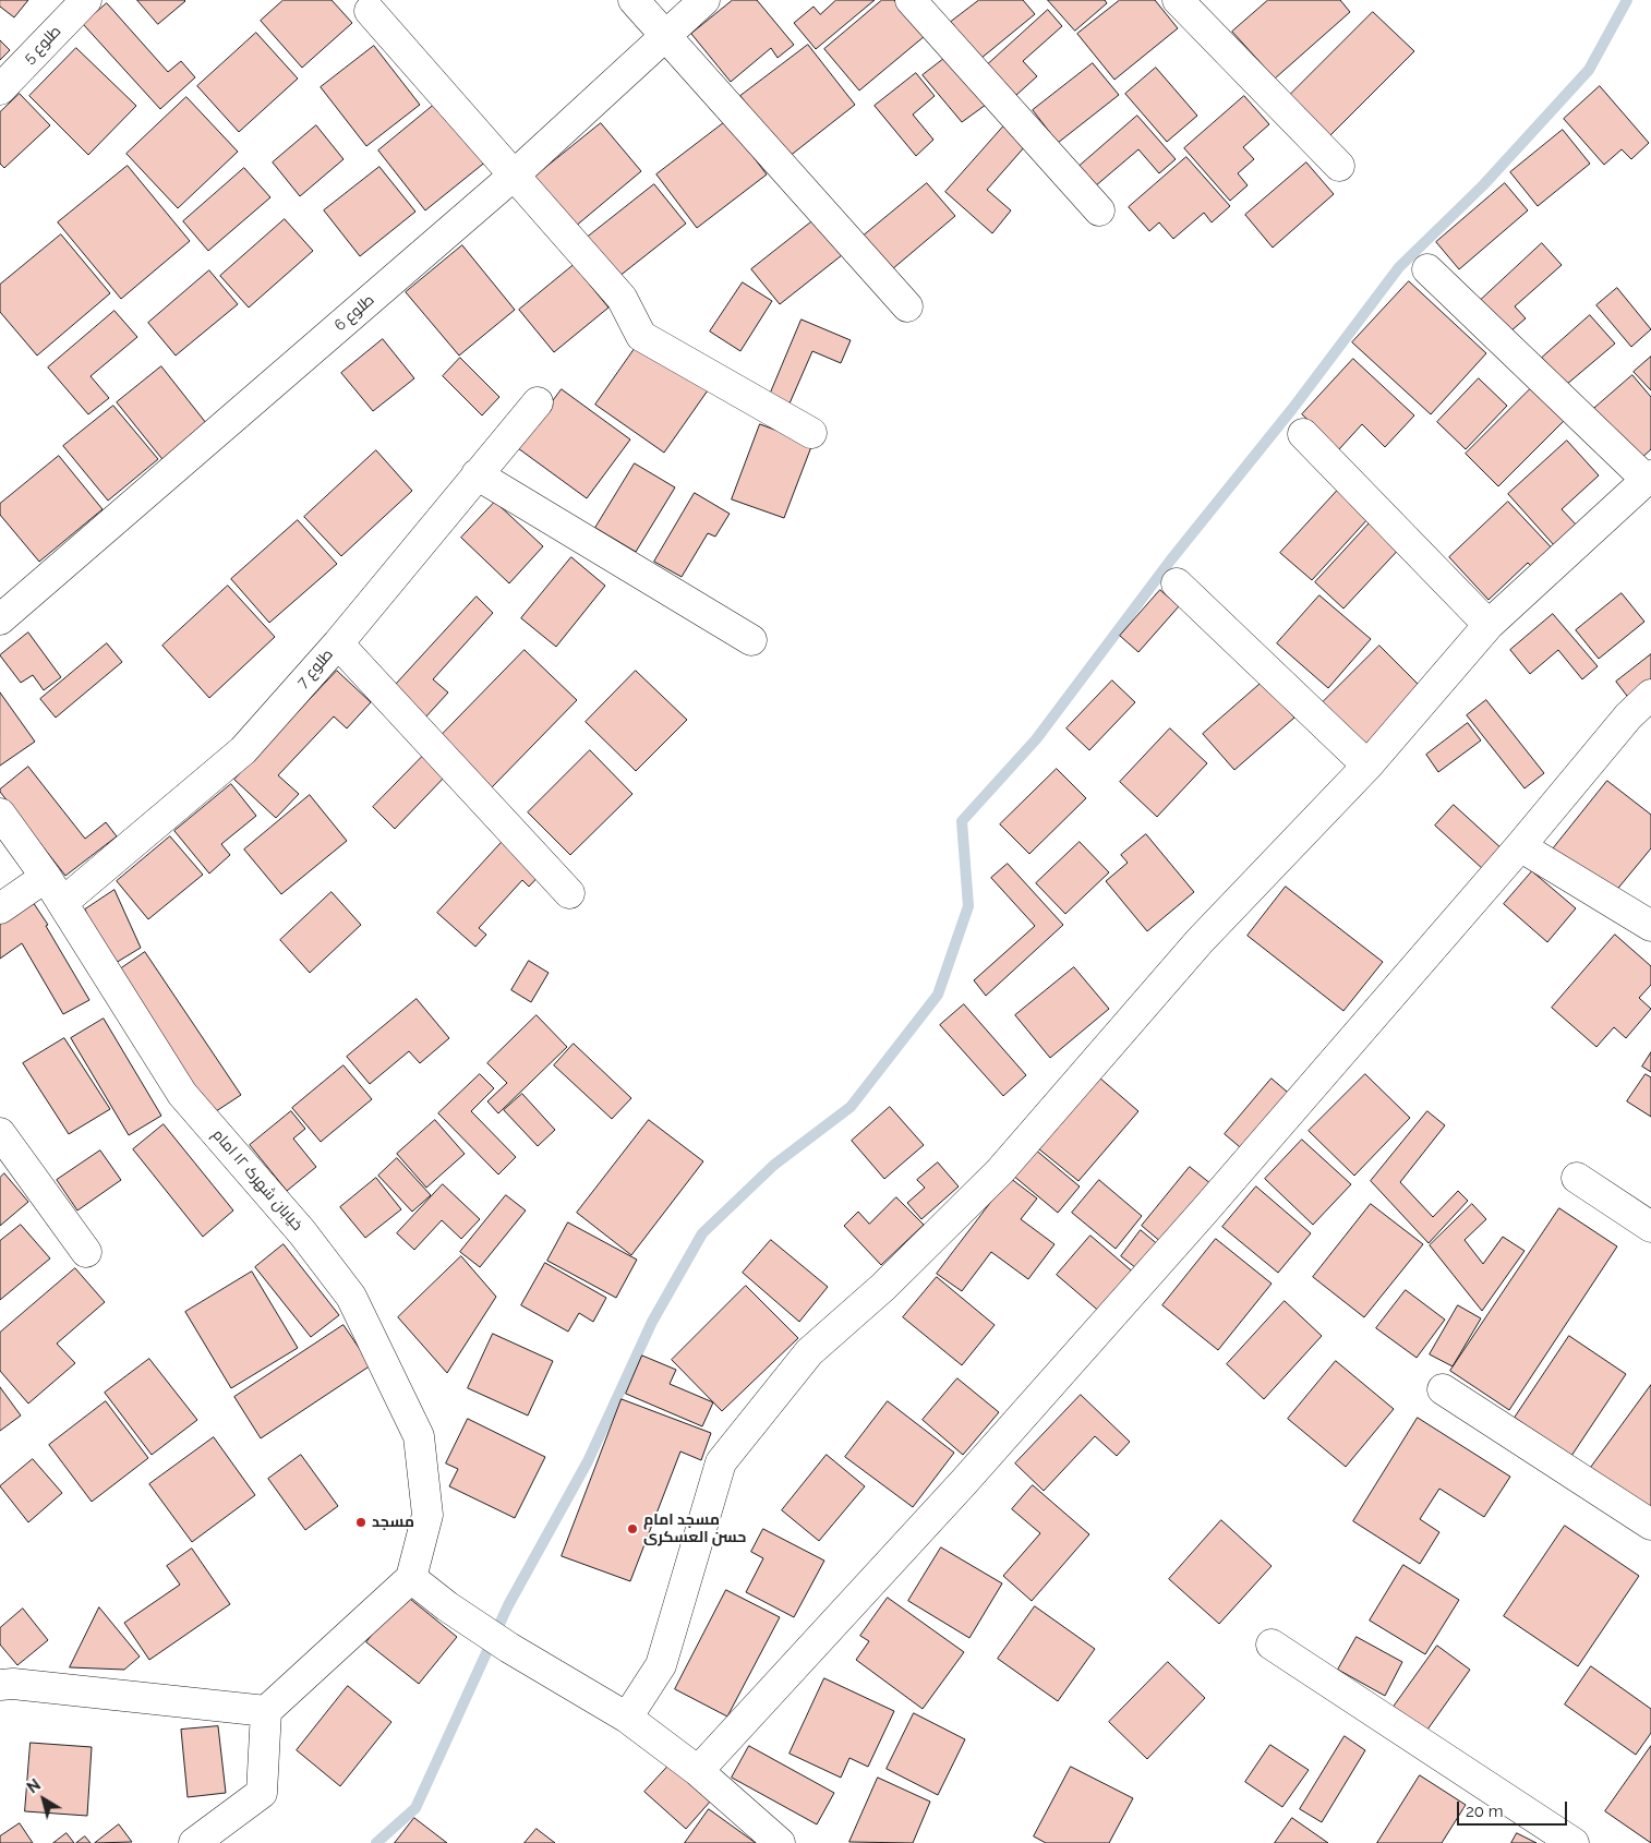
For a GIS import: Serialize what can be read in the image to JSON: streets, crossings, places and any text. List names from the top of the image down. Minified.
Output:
{"streets":{"street":["طلوع 5","طلوع 6","طلوع 7","خیابان شهرک ۱۲ امام"]},"crossings":[["طلوع 7","خیابان شهرک ۱۲ امام"]],"places":["مسجد","مسجد امام حسن العسکری"],"scale_bar":"20 m","north":"top left"}
